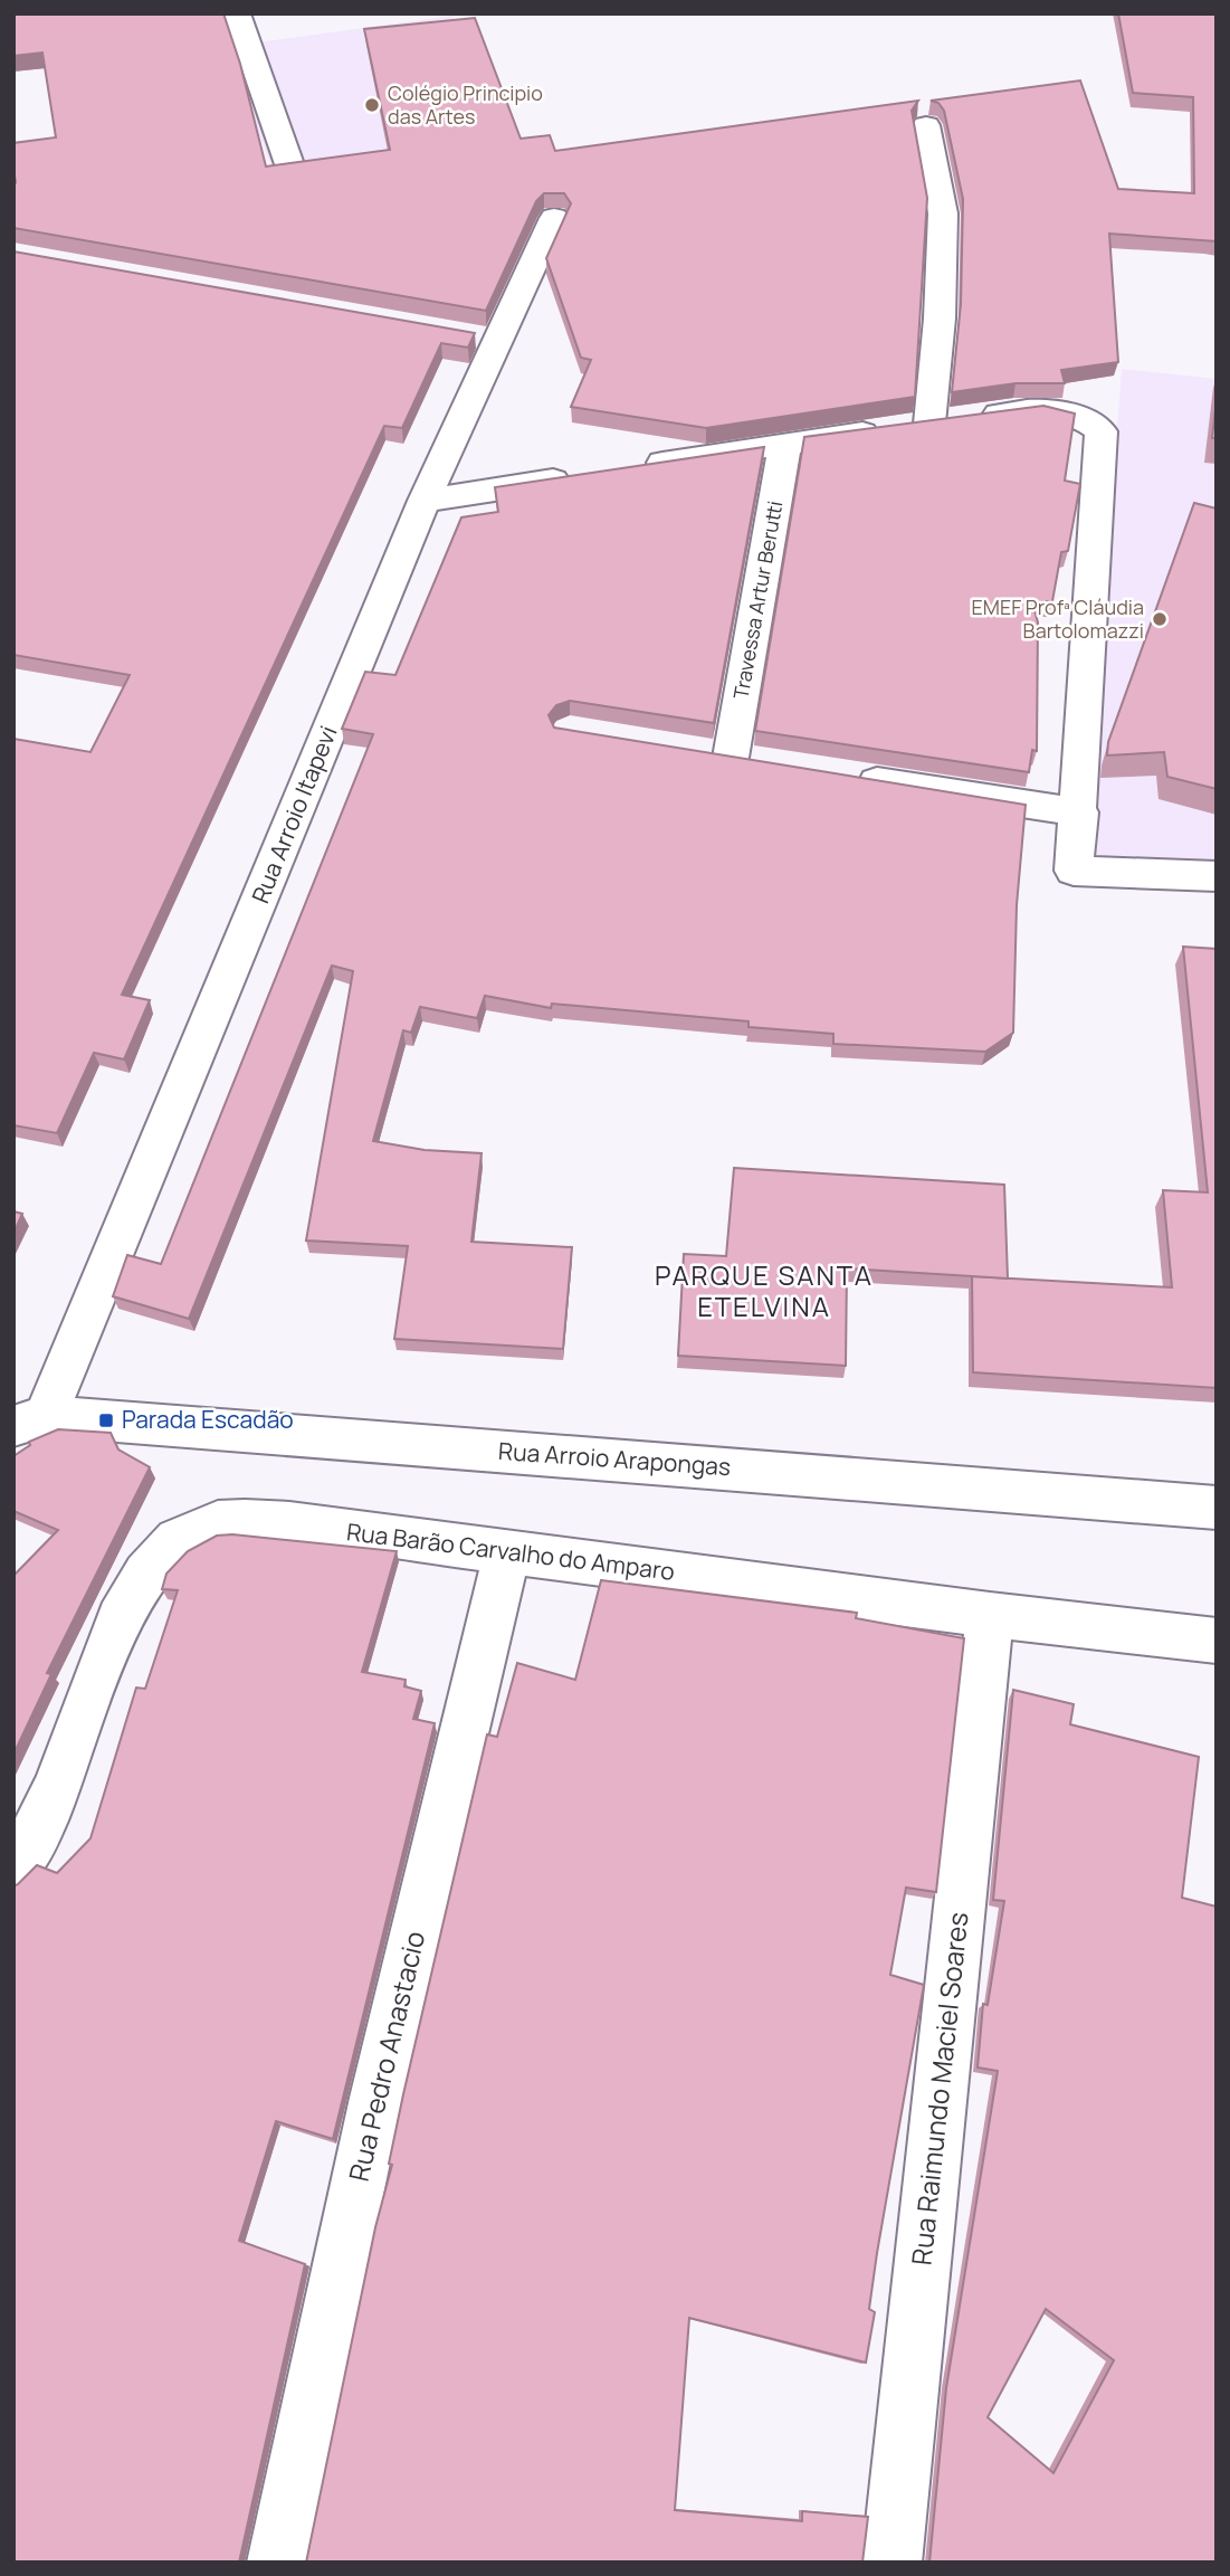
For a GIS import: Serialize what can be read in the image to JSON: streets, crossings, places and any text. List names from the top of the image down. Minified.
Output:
{"streets":{"street":["Travessa Artur Berutti","Rua Arroio Itapevi","Rua Arroio Arapongas","Rua Barão Carvalho do Amparo","Rua Pedro Anastacio","Rua Raimundo Maciel Soares"]},"crossings":[["Rua Arroio Itapevi","Rua Arroio Arapongas"],["Rua Barão Carvalho do Amparo","Rua Pedro Anastacio"],["Rua Barão Carvalho do Amparo","Rua Raimundo Maciel Soares"]],"districts":["PARQUE SANTA ETELVINA"],"places":{"other":["Colégio Principio das Artes","EMEF Profª Cláudia Bartolomazzi"],"transit":["Parada Escadão"]}}
